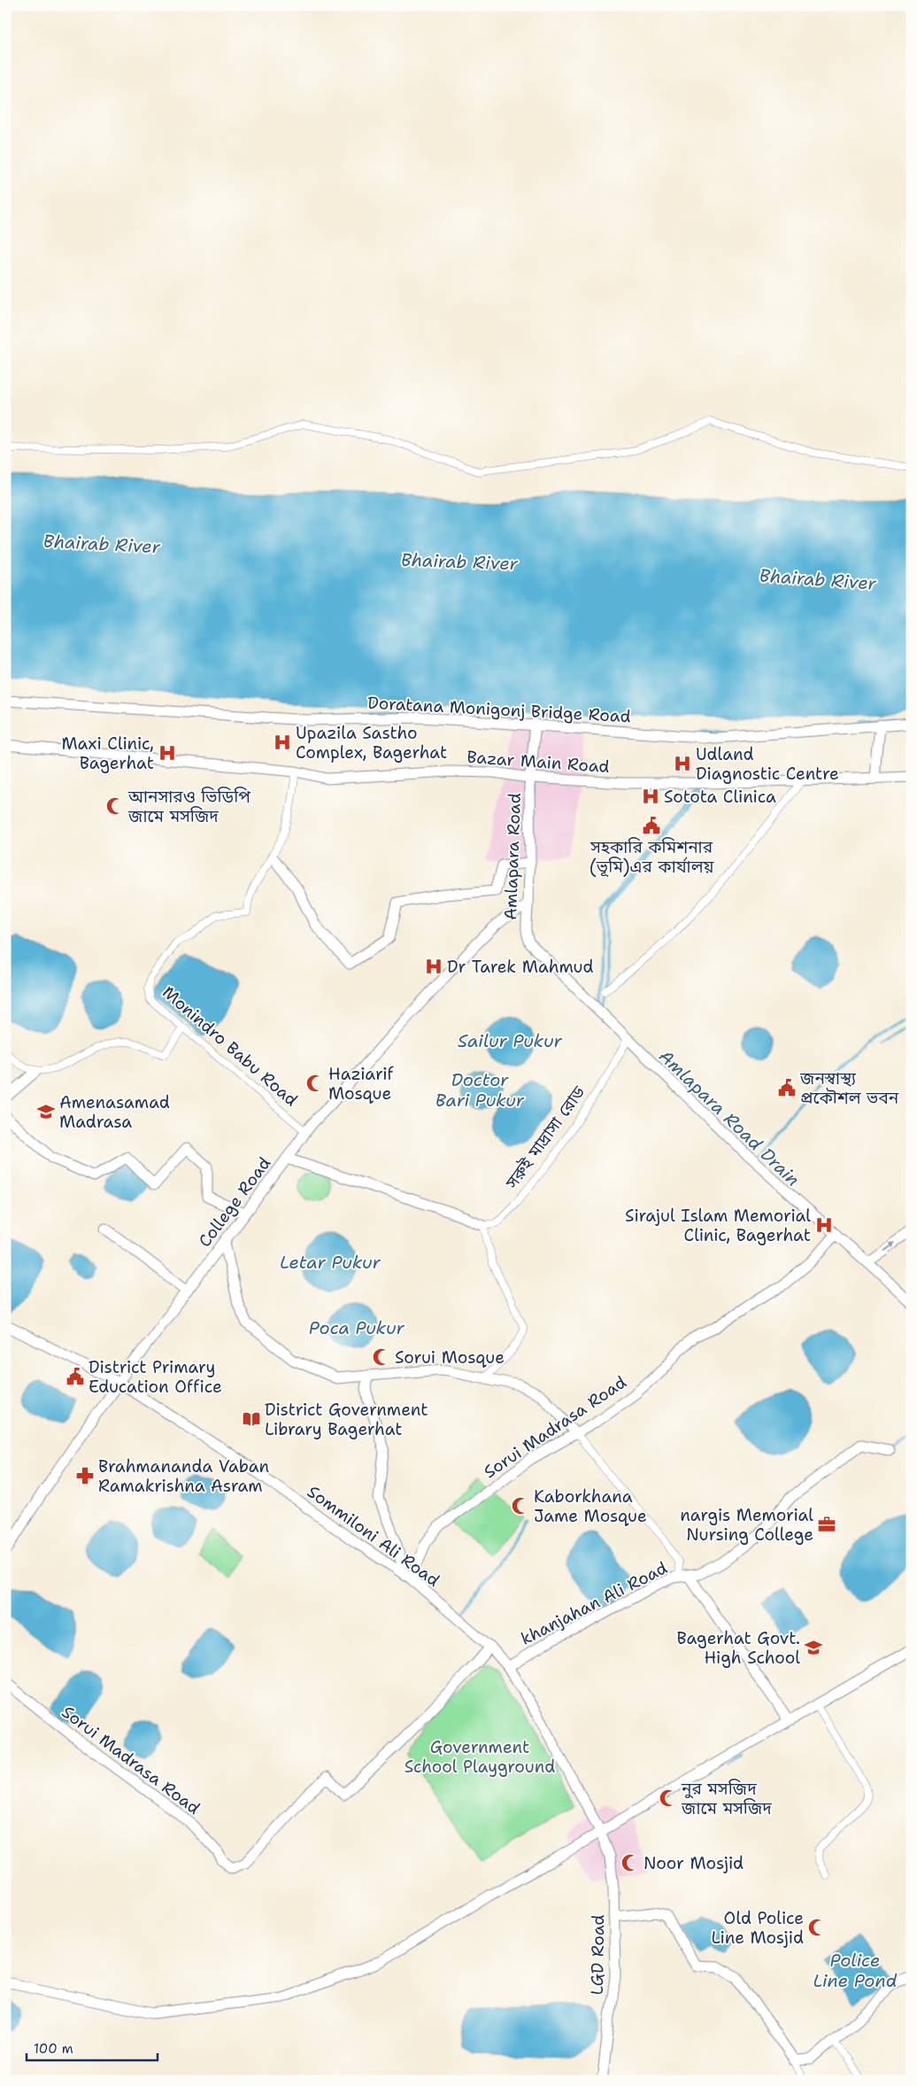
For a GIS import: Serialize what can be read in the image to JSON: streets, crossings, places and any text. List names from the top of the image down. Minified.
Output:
{"streets":{"street":["Doratana Monigonj Bridge Road","Bazar Main Road","Amlapara Road","Monindro Babu Road","সরুই মাদ্রাসা রোড","College Road","Sorui Madrasa Road","Sommiloni Ali Road","khanjahan Ali Road","LGD Road"]},"crossings":[["Doratana Monigonj Bridge Road","Amlapara Road"],["Bazar Main Road","Amlapara Road"],["Bazar Main Road","Monindro Babu Road"],["Amlapara Road","সরুই মাদ্রাসা রোড"],["Amlapara Road","College Road"],["Amlapara Road","Sorui Madrasa Road"],["Monindro Babu Road","College Road"],["College Road","Sommiloni Ali Road"],["Sorui Madrasa Road","Sommiloni Ali Road"],["Sommiloni Ali Road","khanjahan Ali Road"],["Sommiloni Ali Road","LGD Road"]],"water":["Bhairab River","Sailur Pukur","Doctor Bari Pukur","Amlapara Road Drain","Letar Pukur","Poca Pukur","Police Line Pond"],"parks":["Government School Playground"],"places":{"hospital":["Upazila Sastho Complex, Bagerhat","Maxi Clinic, Bagerhat","Udland Diagnostic Centre","Sotota Clinica","Dr Tarek Mahmud","Sirajul Islam Memorial Clinic, Bagerhat"],"mosque":["আনসারও ভিডিপি জামে মসজিদ","Haziarif Mosque","Sorui Mosque","Kaborkhana Jame Mosque","নুর মসজিদ জামে মসজিদ","Noor Mosjid","Old Police Line Mosjid"],"public building":["সহকারি কমিশনার (ভূমি)এর কার্যালয়","জনস্বাস্থ্য প্রকৌশল ভবন","District Primary Education Office"],"school or university":["Amenasamad Madrasa","Bagerhat Govt. High School"],"library":["District Government Library Bagerhat"],"pharmacy":["Brahmananda Vaban Ramakrishna Asram"],"office":["nargis Memorial Nursing College"]},"scale_bar":"100 m"}
